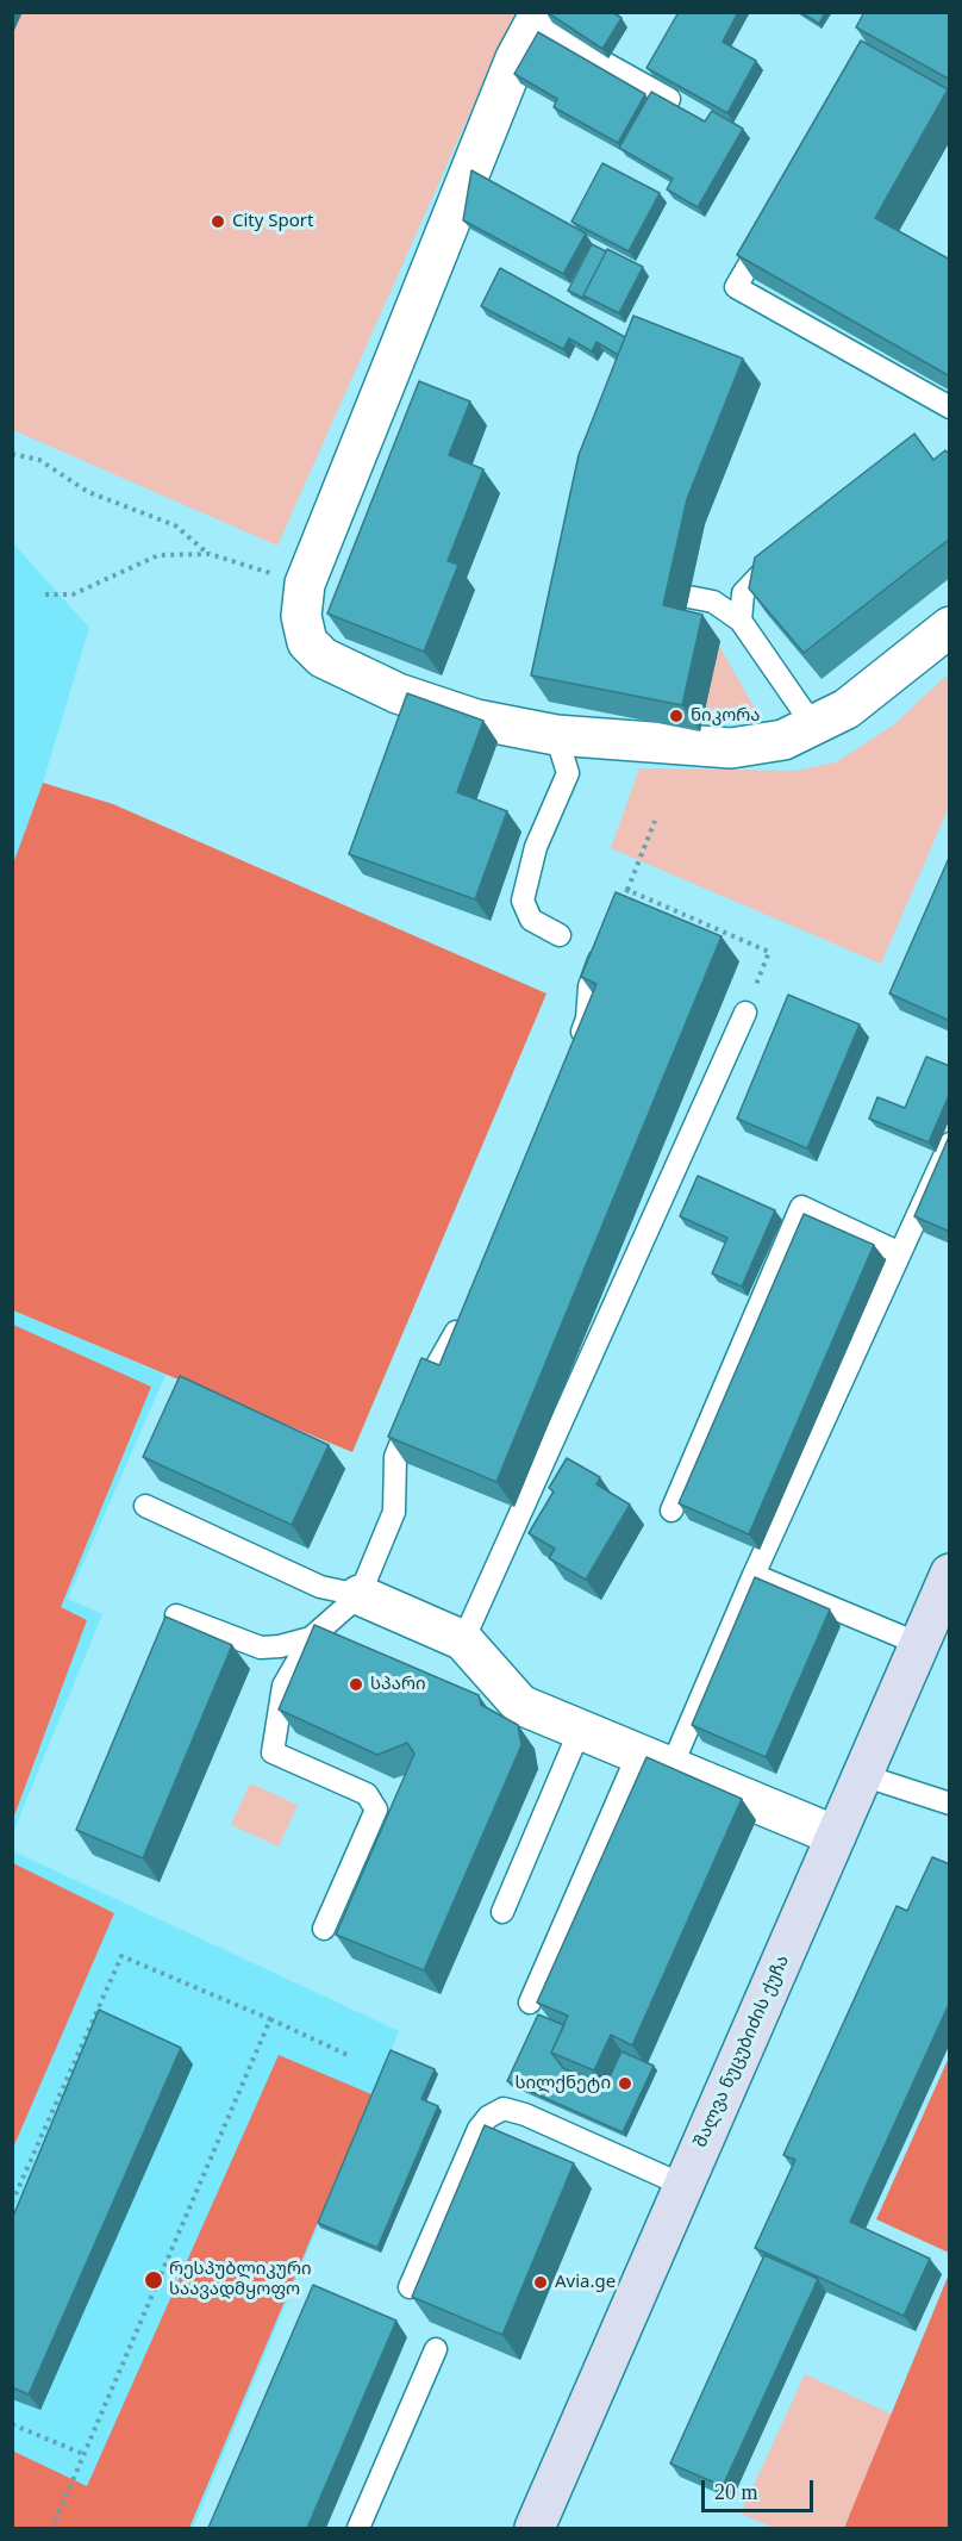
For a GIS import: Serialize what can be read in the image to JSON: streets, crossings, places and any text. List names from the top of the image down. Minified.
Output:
{"streets":{"main road":["შალვა ნუცუბიძის ქუჩა"]},"places":["City Sport","ნიკორა","სპარი","სილქნეტი","რესპუბლიკური საავადმყოფო","Avia.ge"],"scale_bar":"20 m"}
